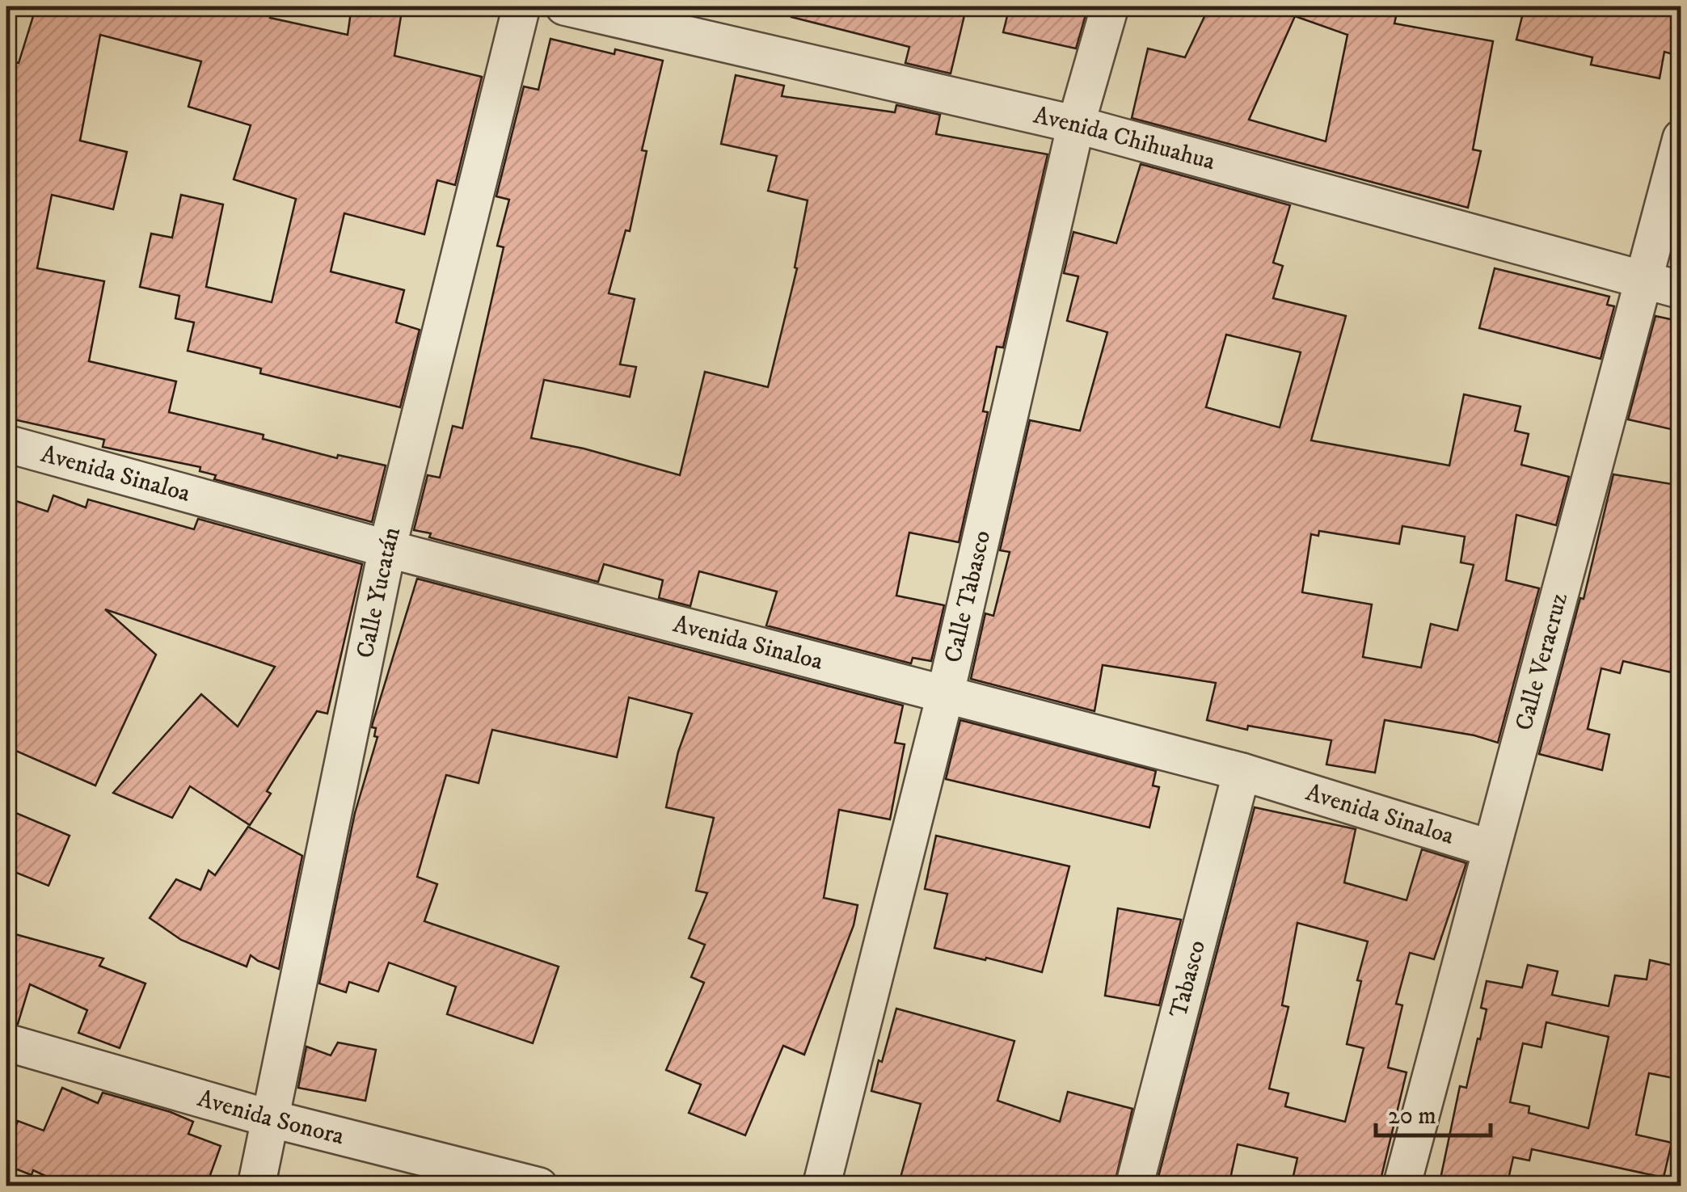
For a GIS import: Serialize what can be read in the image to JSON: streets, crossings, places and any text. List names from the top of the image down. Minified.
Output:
{"streets":{"street":["Avenida Chihuahua","Avenida Sinaloa","Calle Yucatán","Calle Tabasco","Calle Veracruz","Tabasco","Avenida Sonora"]},"crossings":[["Avenida Chihuahua","Calle Tabasco"],["Avenida Chihuahua","Calle Veracruz"],["Avenida Sinaloa","Calle Yucatán"],["Avenida Sinaloa","Calle Tabasco"],["Avenida Sinaloa","Calle Veracruz"],["Avenida Sinaloa","Tabasco"],["Calle Yucatán","Avenida Sonora"]],"scale_bar":"20 m"}
